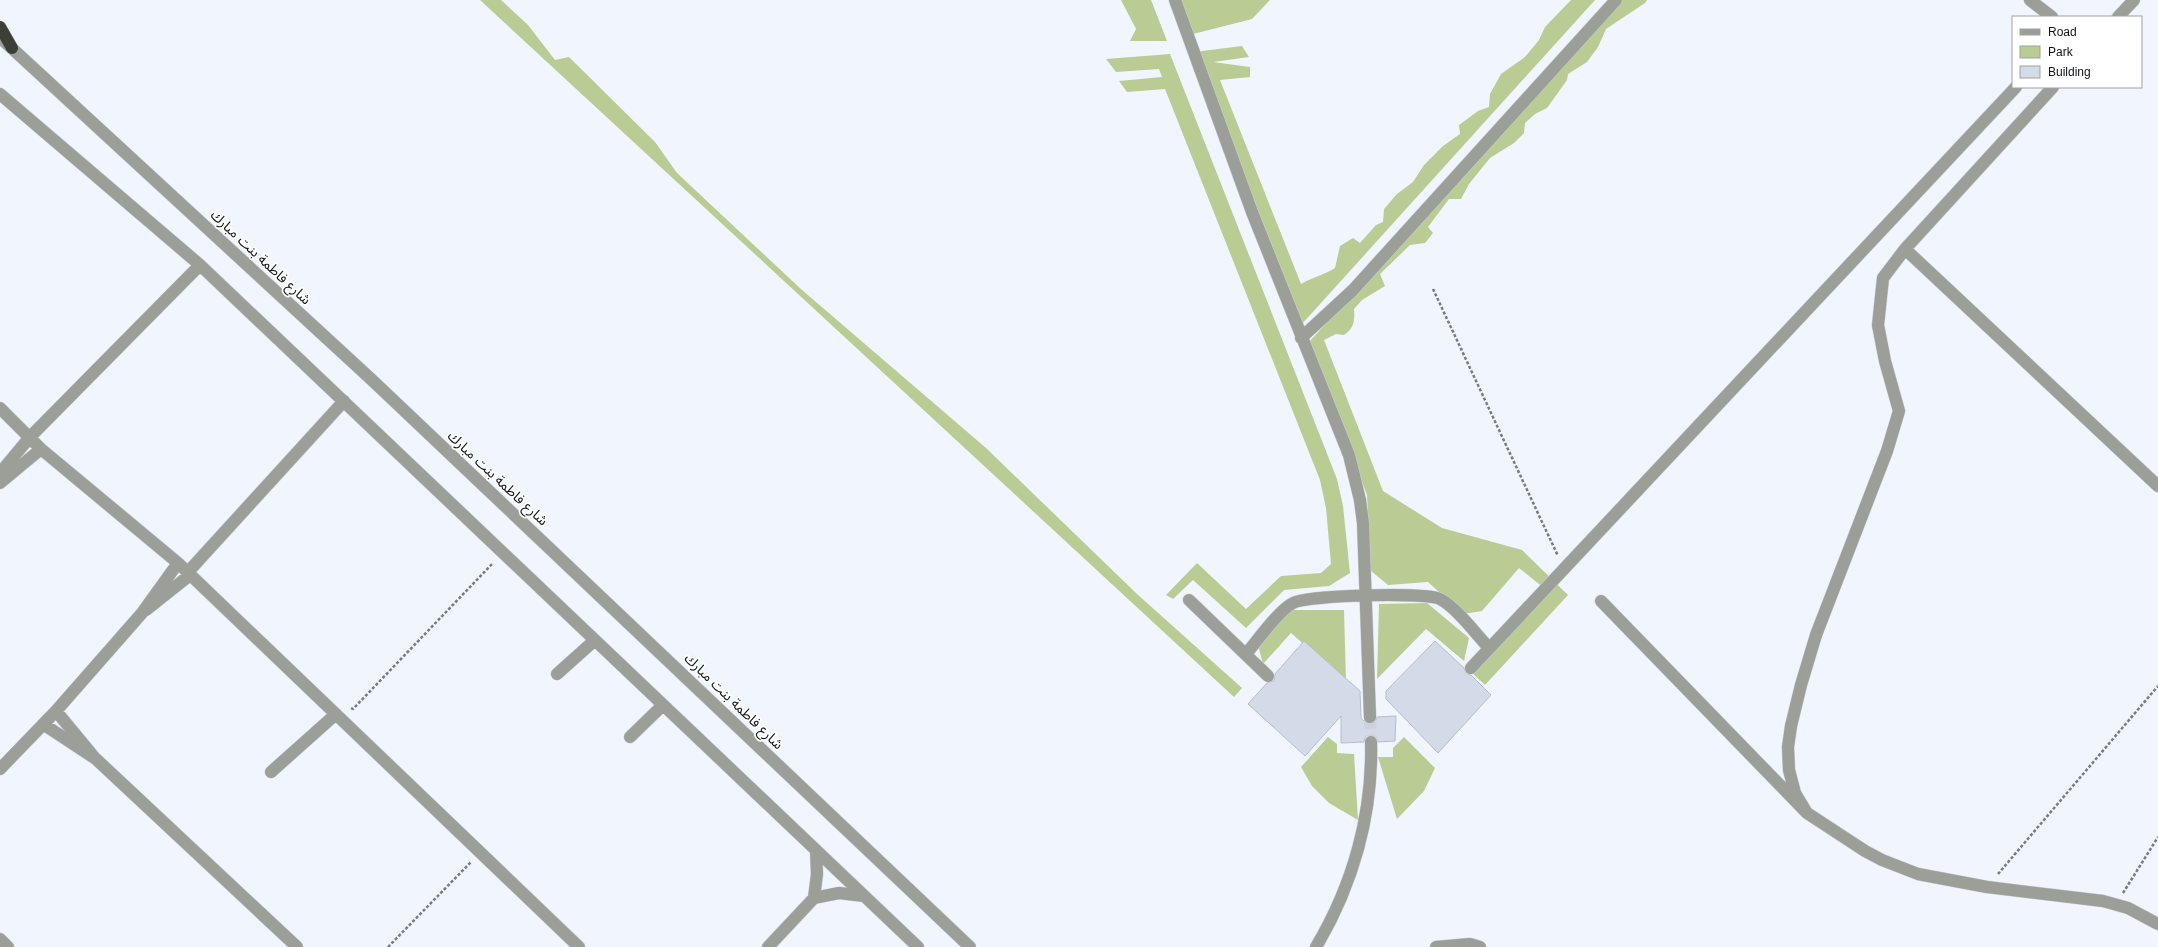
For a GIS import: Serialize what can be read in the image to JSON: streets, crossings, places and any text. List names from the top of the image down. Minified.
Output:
{"streets":{"street":["شارع فاطمة بنت مبارك"]},"legend":["Road","Park","Building"]}
